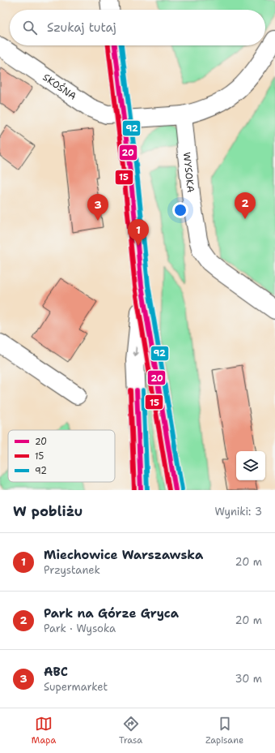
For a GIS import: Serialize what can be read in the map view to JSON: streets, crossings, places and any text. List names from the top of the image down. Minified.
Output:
{"streets":{"main road":["SKOŚNA","WYSOKA"]},"lines":["transit line 20","transit line 15","transit line 92"],"legend":["20","15","92"],"page":{"search":"Szukaj tutaj","pins":["2","3","1"],"heading":["W pobliżu","Wyniki: 3"],"list":[{"mark":"1","name":"Miechowice Warszawska","note":"Przystanek","value":"20 m"},{"mark":"2","name":"Park na Górze Gryca","note":"Park · Wysoka","value":"20 m"},{"mark":"3","name":"ABC","note":"Supermarket","value":"30 m"}],"nav":["Mapa","Trasa","Zapisane"]}}
